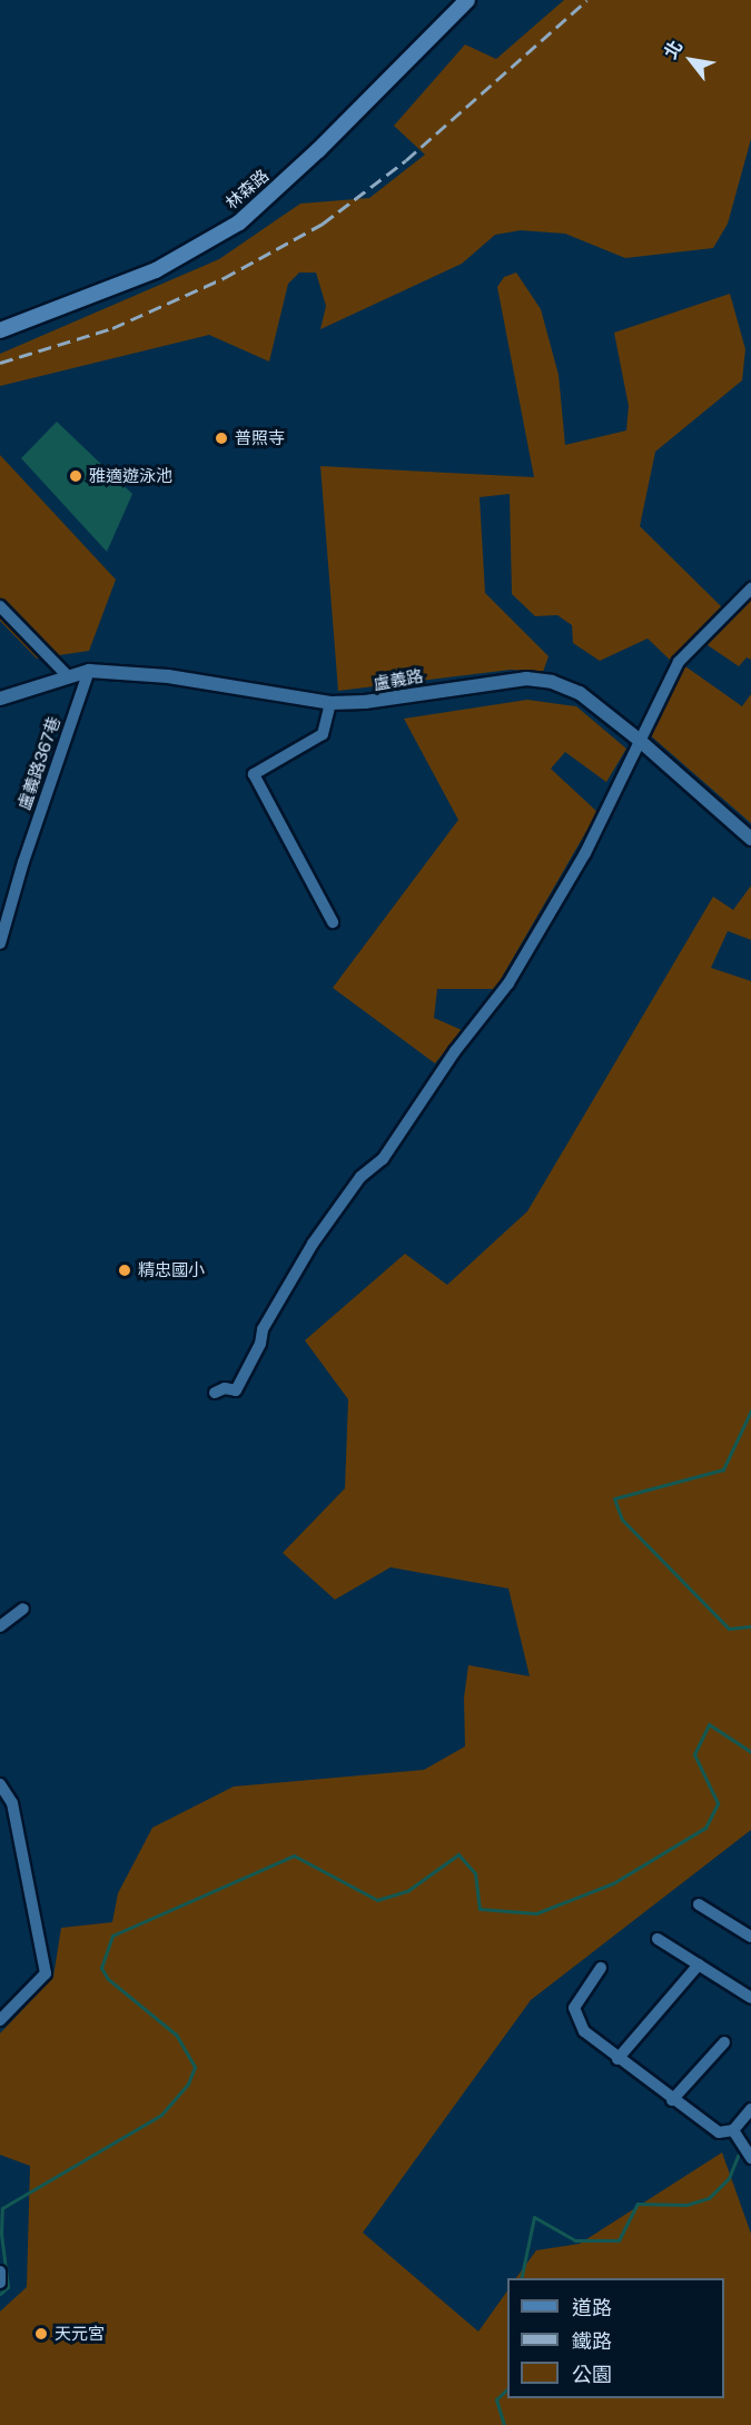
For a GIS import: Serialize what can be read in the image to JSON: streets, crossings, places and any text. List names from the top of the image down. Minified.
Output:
{"streets":{"main road":["林森路"],"street":["盧義路","盧義路367巷"]},"crossings":[["盧義路","盧義路367巷"]],"places":["普照寺","雅適遊泳池","精忠國小","天元宮"],"legend":["道路","鐵路","公園"],"north":"top left"}
